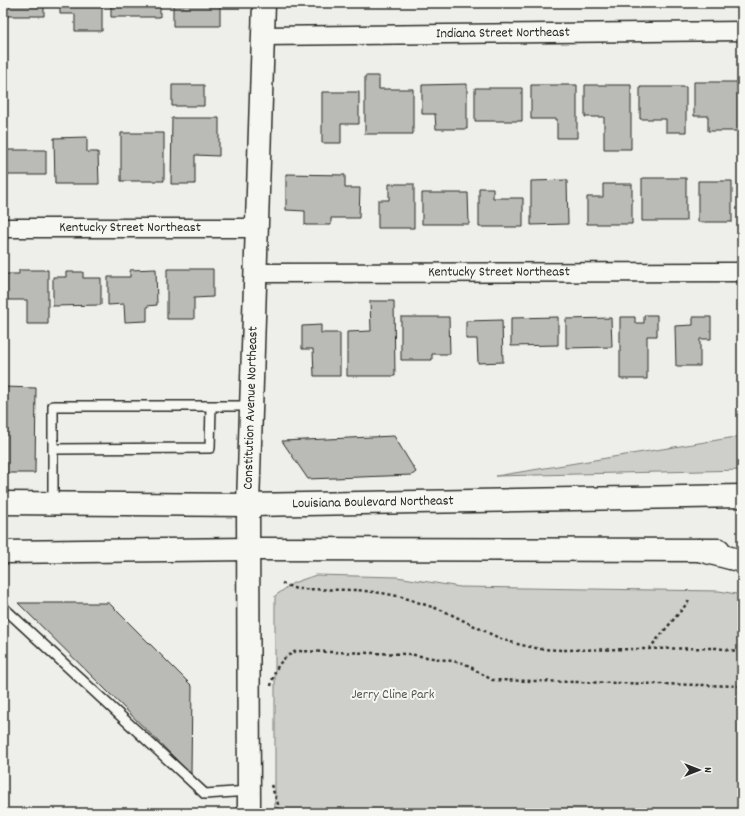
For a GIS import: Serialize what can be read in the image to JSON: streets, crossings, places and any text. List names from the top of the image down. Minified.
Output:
{"streets":{"main road":["Constitution Avenue Northeast","Louisiana Boulevard Northeast"],"street":["Indiana Street Northeast","Kentucky Street Northeast"]},"crossings":[["Indiana Street Northeast","Constitution Avenue Northeast"],["Kentucky Street Northeast","Constitution Avenue Northeast"],["Constitution Avenue Northeast","Louisiana Boulevard Northeast"]],"parks":["Jerry Cline Park"],"north":"right"}
